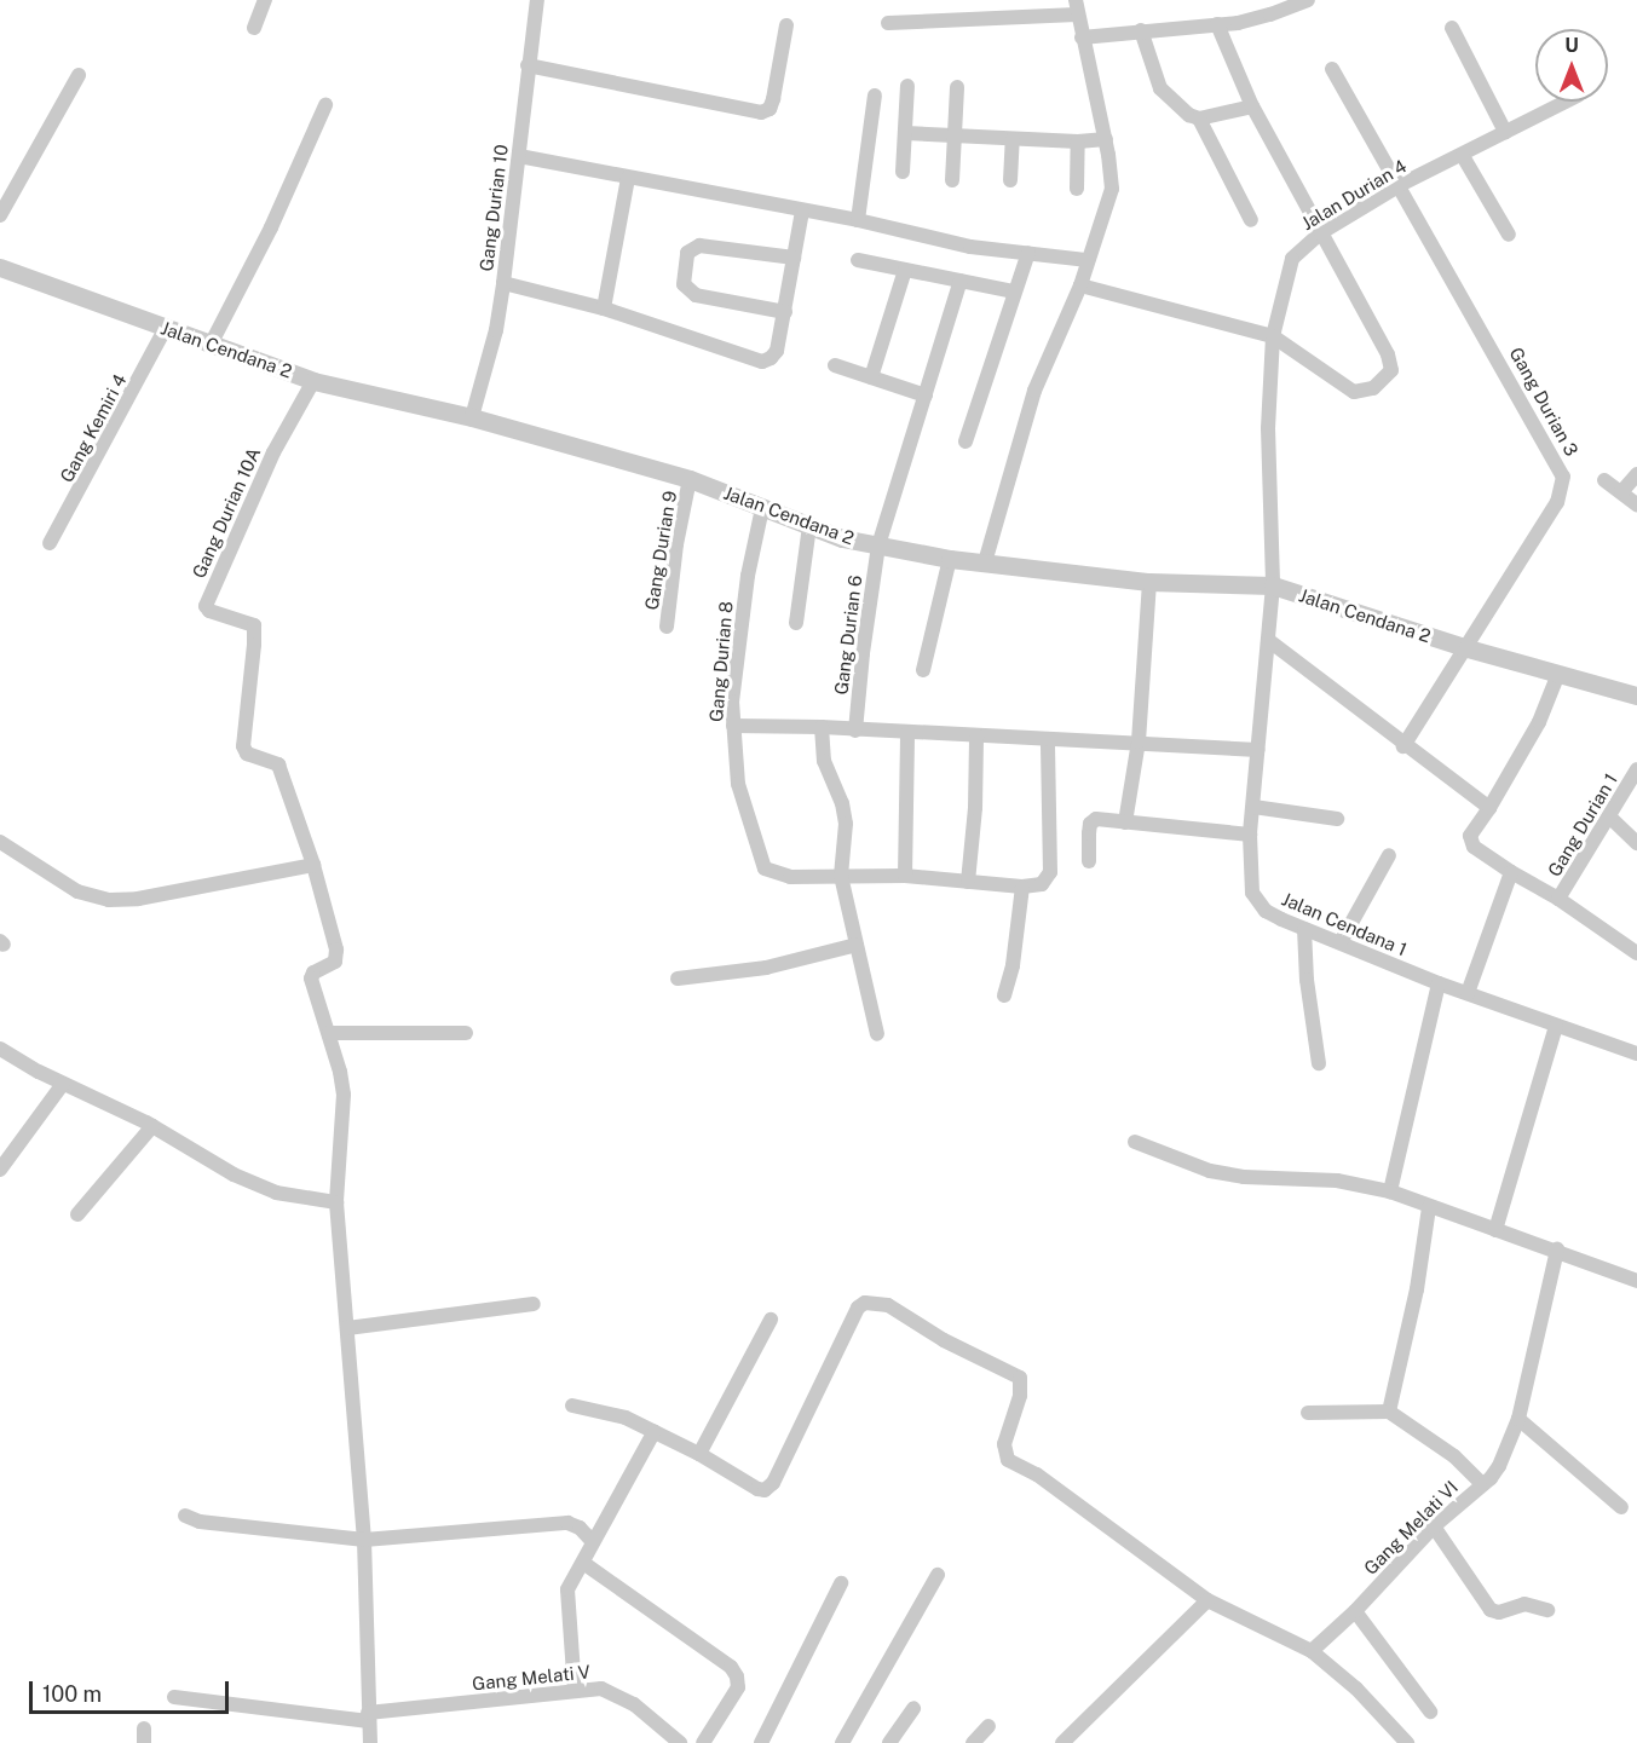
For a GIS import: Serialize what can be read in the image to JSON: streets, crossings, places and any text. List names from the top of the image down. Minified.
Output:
{"streets":{"street":["Jalan Durian 4","Gang Durian 10","Jalan Cendana 2","Gang Durian 3","Gang Kemiri 4","Gang Durian 10A","Gang Durian 9","Gang Durian 6","Gang Durian 8","Gang Durian 1","Jalan Cendana 1","Gang Melati VI","Gang Melati V"]},"crossings":[["Jalan Durian 4","Jalan Cendana 2"],["Jalan Durian 4","Gang Durian 3"],["Jalan Durian 4","Jalan Cendana 1"],["Gang Durian 10","Jalan Cendana 2"],["Jalan Cendana 2","Gang Durian 3"],["Jalan Cendana 2","Gang Kemiri 4"],["Jalan Cendana 2","Gang Durian 10A"],["Jalan Cendana 2","Gang Durian 9"],["Jalan Cendana 2","Gang Durian 6"],["Jalan Cendana 2","Gang Durian 8"],["Jalan Cendana 2","Jalan Cendana 1"]],"scale_bar":"100 m","north":"top"}
